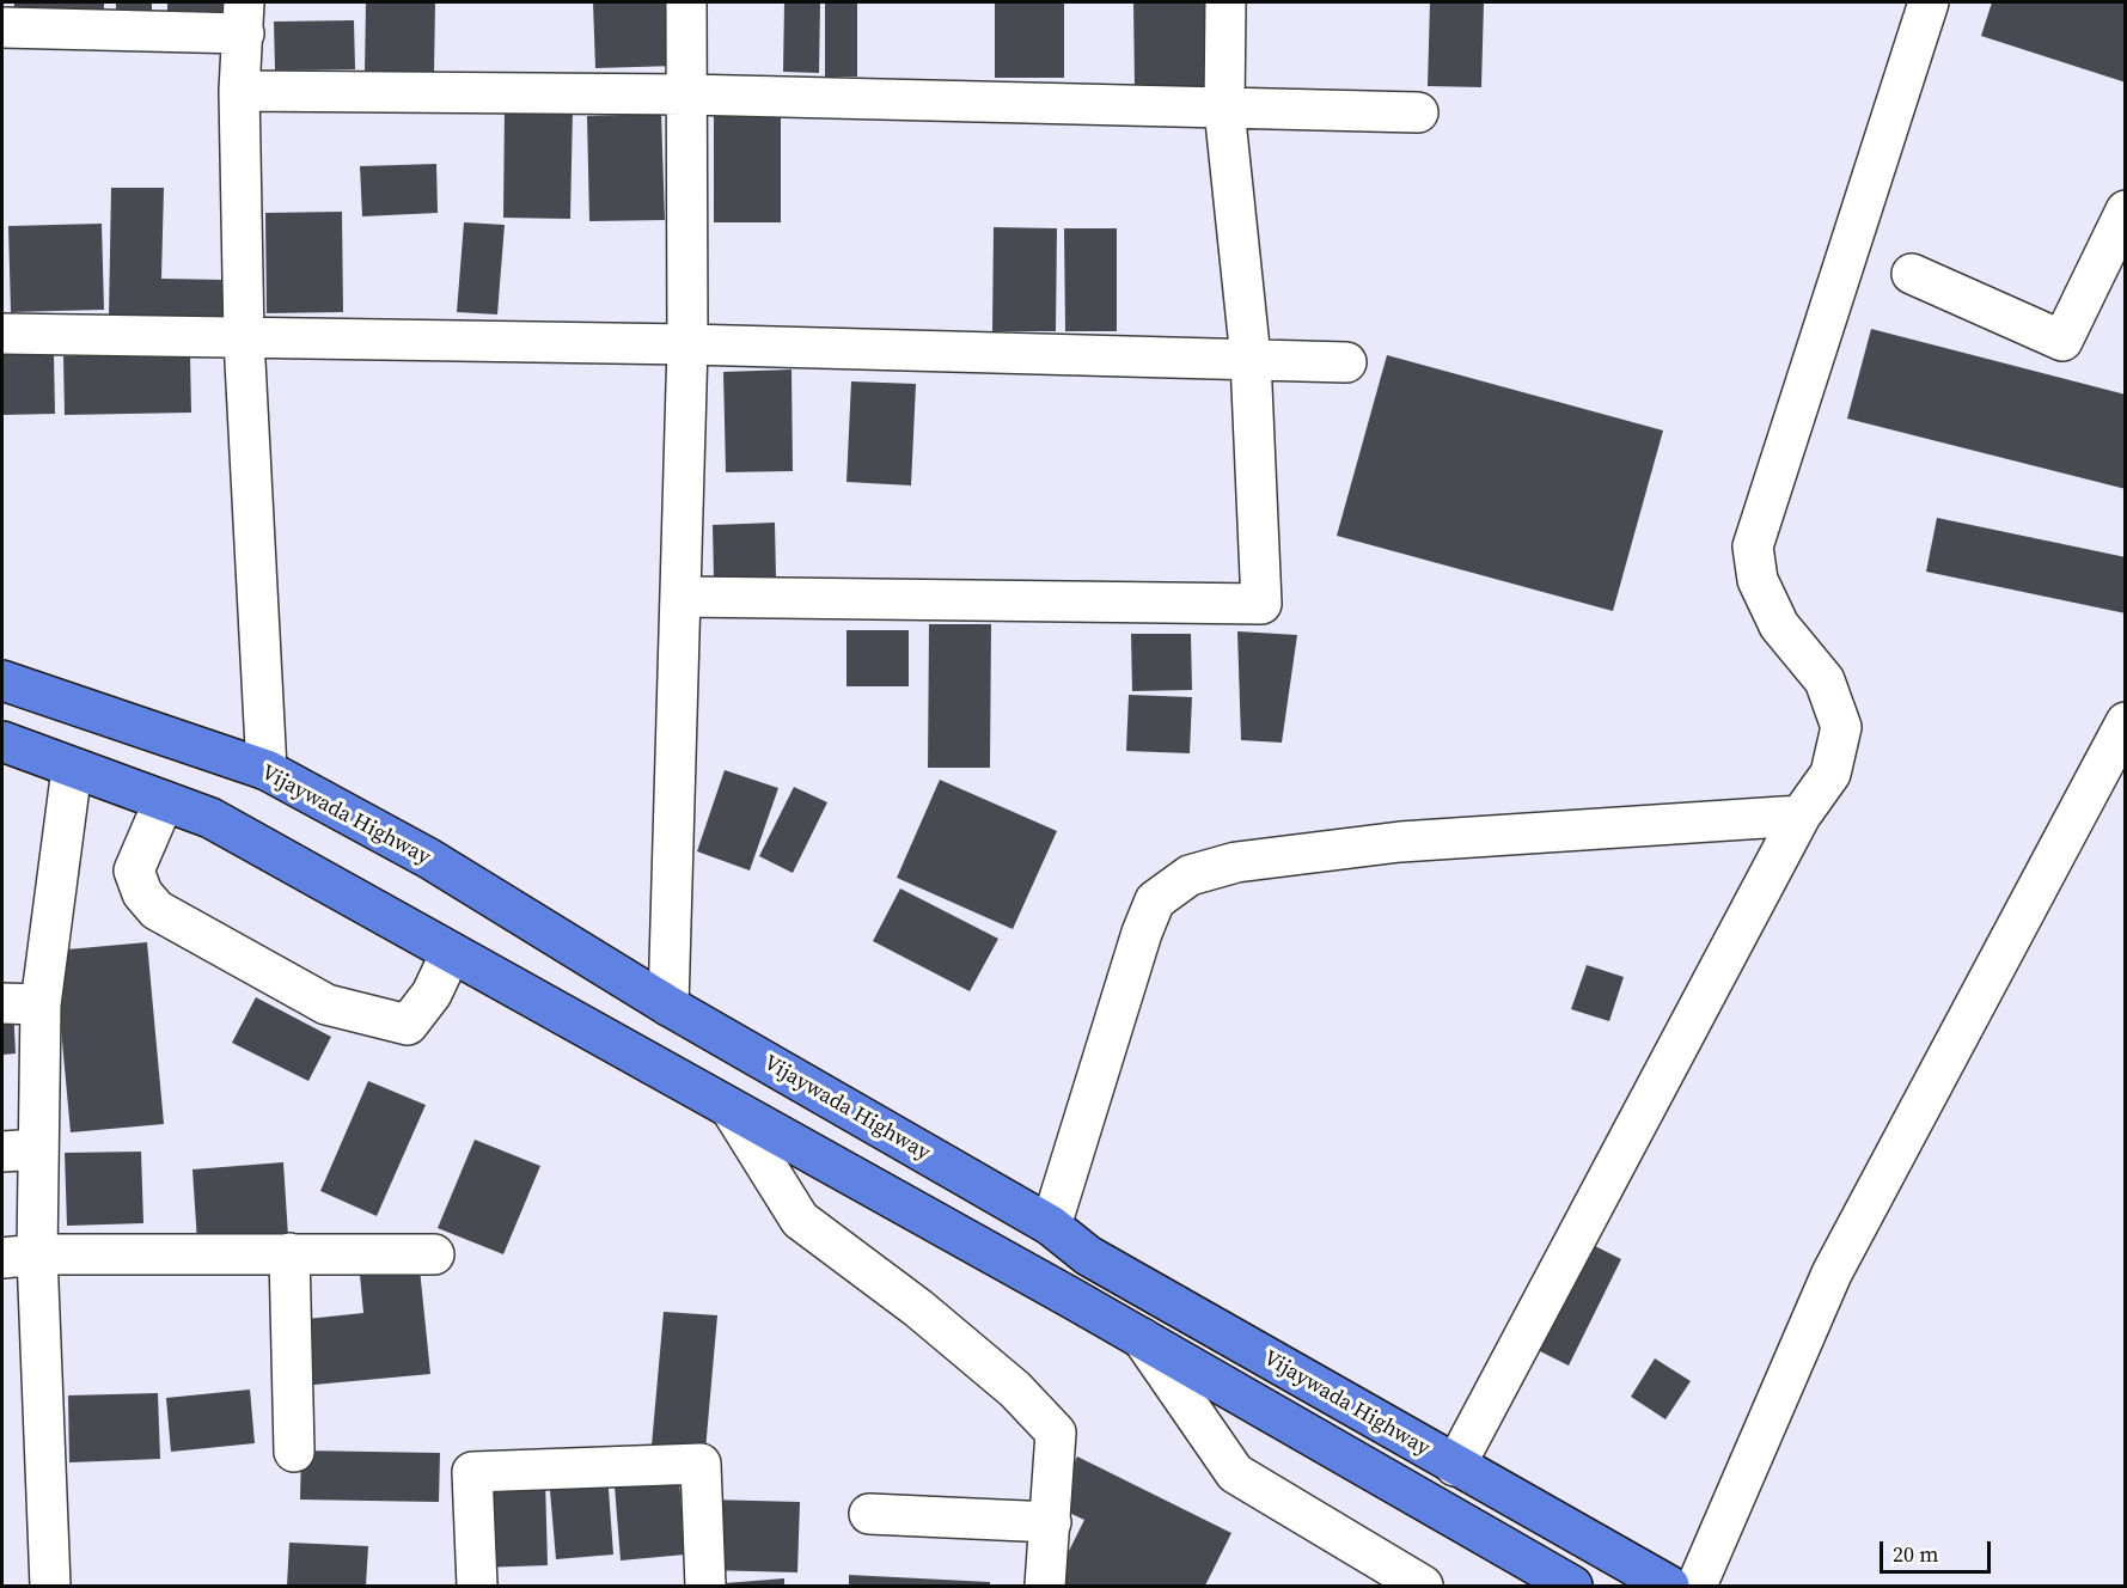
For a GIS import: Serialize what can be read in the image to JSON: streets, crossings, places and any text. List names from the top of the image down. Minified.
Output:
{"streets":{"highway":["Vijaywada Highway"]},"scale_bar":"20 m"}
